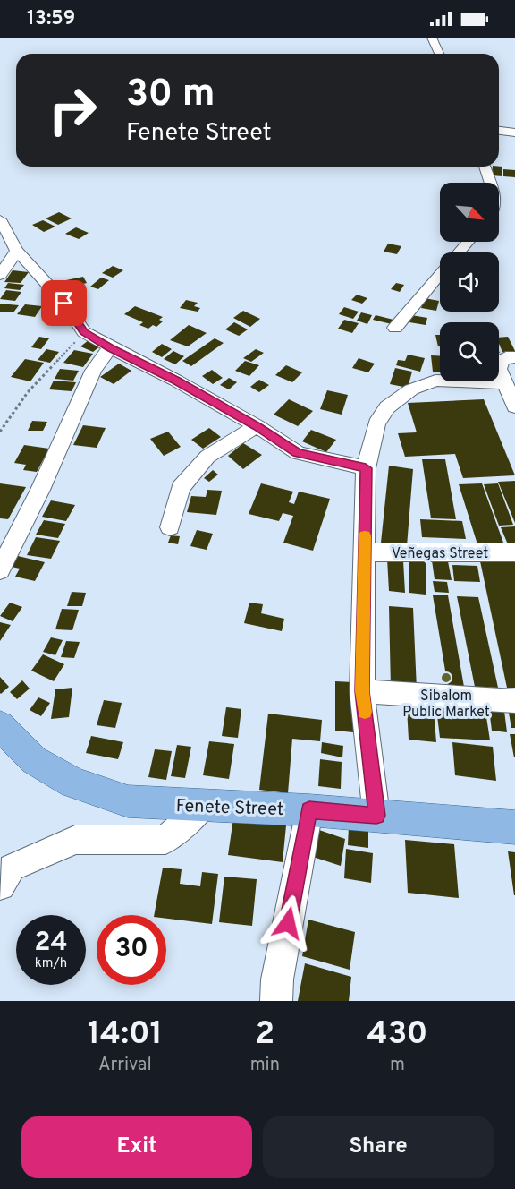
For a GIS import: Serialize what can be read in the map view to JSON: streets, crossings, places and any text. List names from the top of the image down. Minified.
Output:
{"streets":{"main road":["Fenete Street"],"street":["Veñegas Street"]},"places":["Sibalom Public Market"],"north":"bottom right","page":{"status":"13:59","turn":["30 m","Fenete Street"],"speed":"24 km/h","limit":"30","eta":["14:01","Arrival","2","min","430","m"],"buttons":["Exit","Share"]}}
